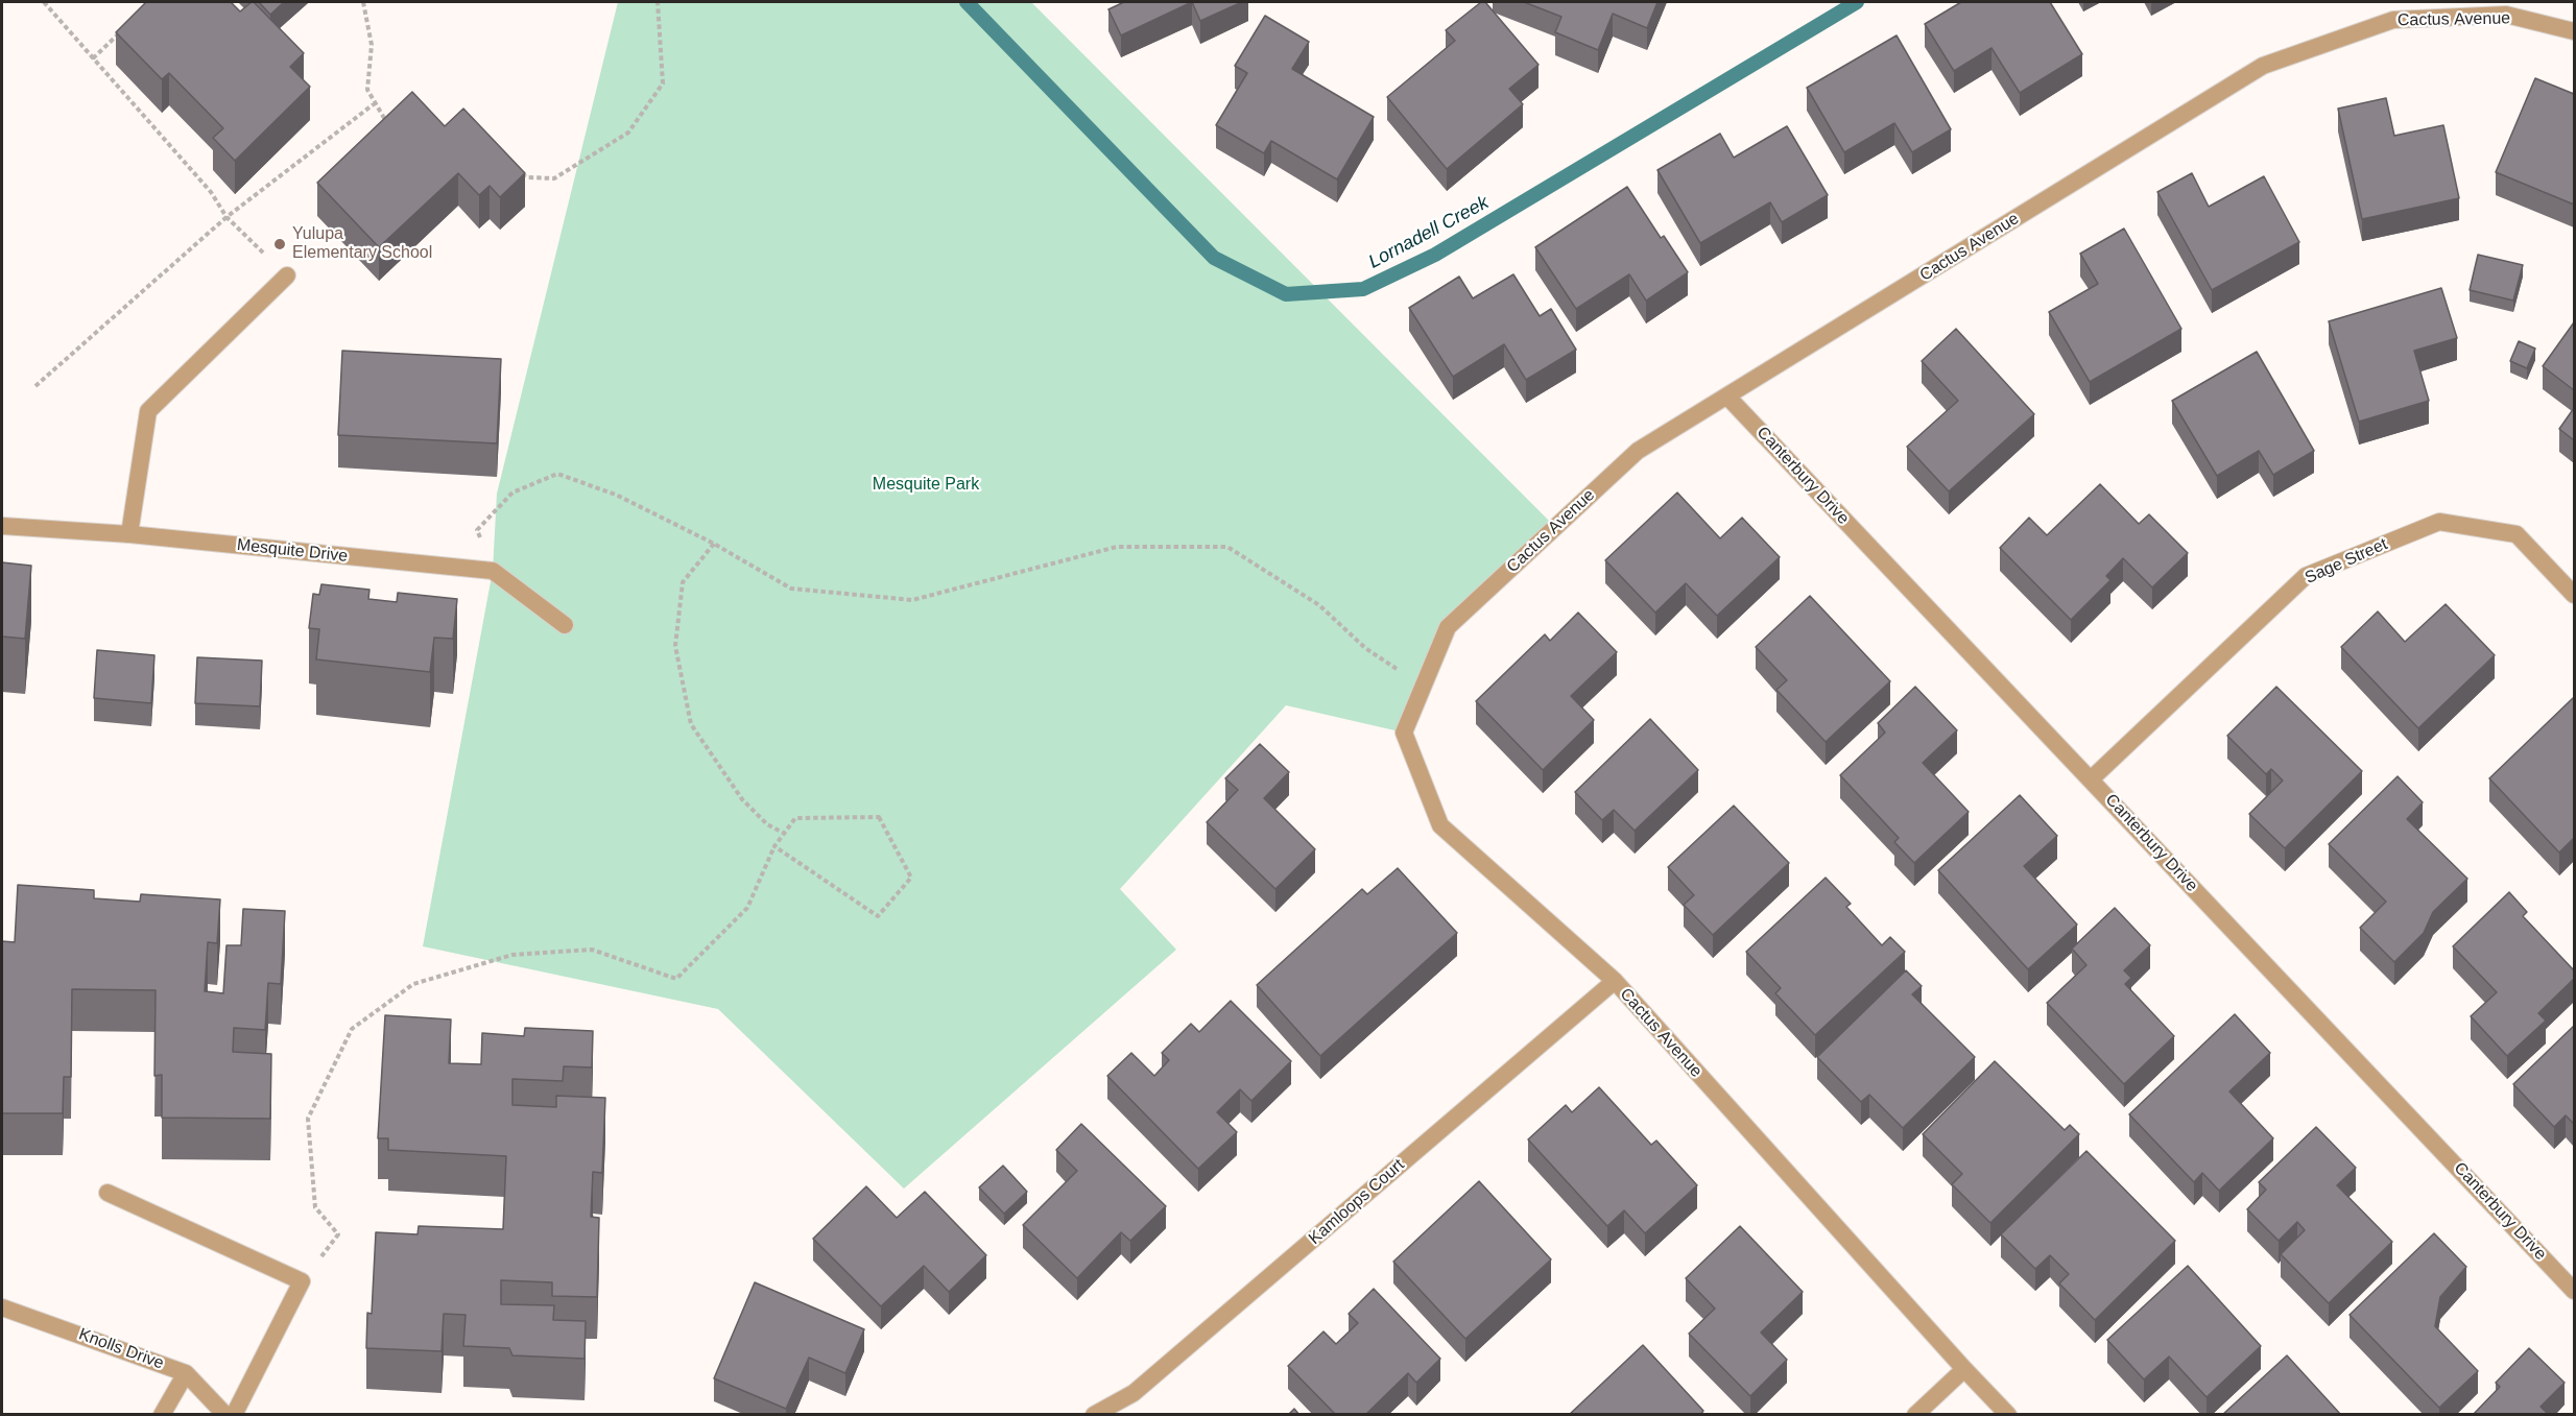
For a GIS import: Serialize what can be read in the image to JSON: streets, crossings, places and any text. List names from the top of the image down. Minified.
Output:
{"streets":{"street":["Cactus Avenue","Canterbury Drive","Mesquite Drive","Sage Street","Kamloops Court","Knolls Drive"]},"crossings":[["Cactus Avenue","Canterbury Drive"],["Cactus Avenue","Kamloops Court"],["Canterbury Drive","Sage Street"]],"water":["Lornadell Creek"],"parks":["Mesquite Park"],"places":["Yulupa Elementary School"]}
